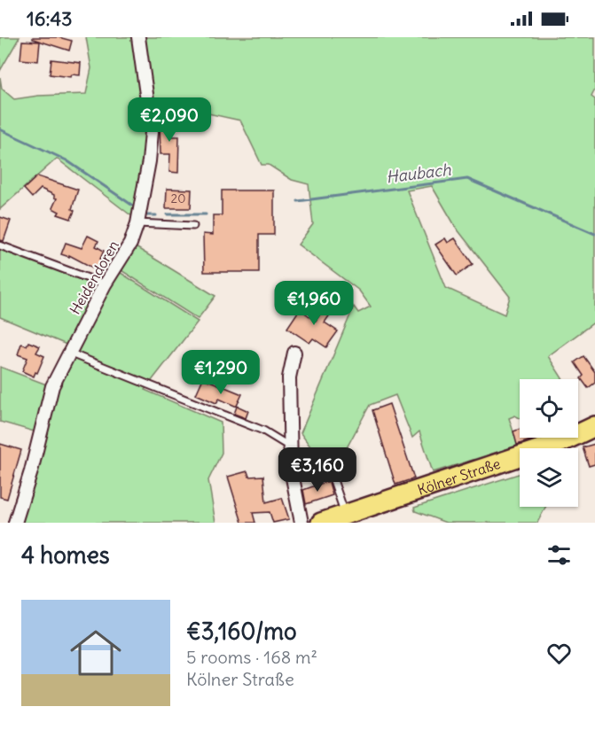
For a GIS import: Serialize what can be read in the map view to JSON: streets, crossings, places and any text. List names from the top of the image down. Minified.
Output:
{"streets":{"main road":["Kölner Straße"],"street":["Heidendoren"]},"water":["Haubach"],"house_numbers":["20"],"page":{"status":"16:43","price":["€2,090","€1,960","€1,290","€3,160"],"heading":"4 homes","list":[{"name":"€3,160/mo","note":"5 rooms · 168 m² · Kölner Straße"}]}}
